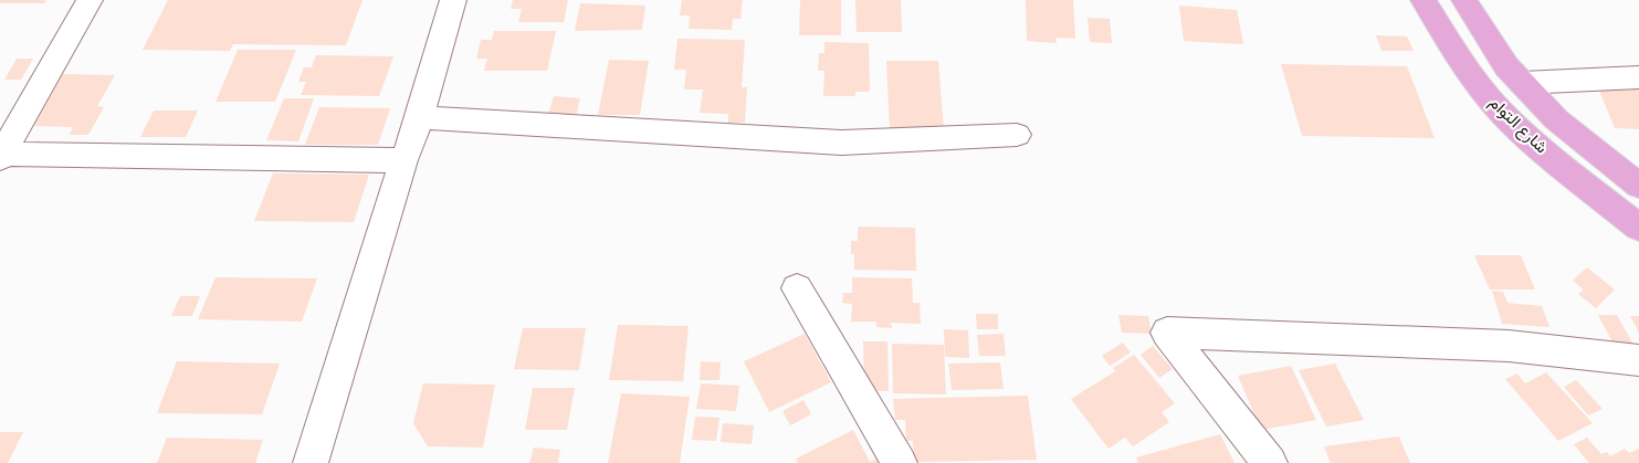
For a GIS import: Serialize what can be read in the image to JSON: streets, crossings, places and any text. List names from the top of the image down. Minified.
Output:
{"streets":{"main road":["شارع التوام"]}}
